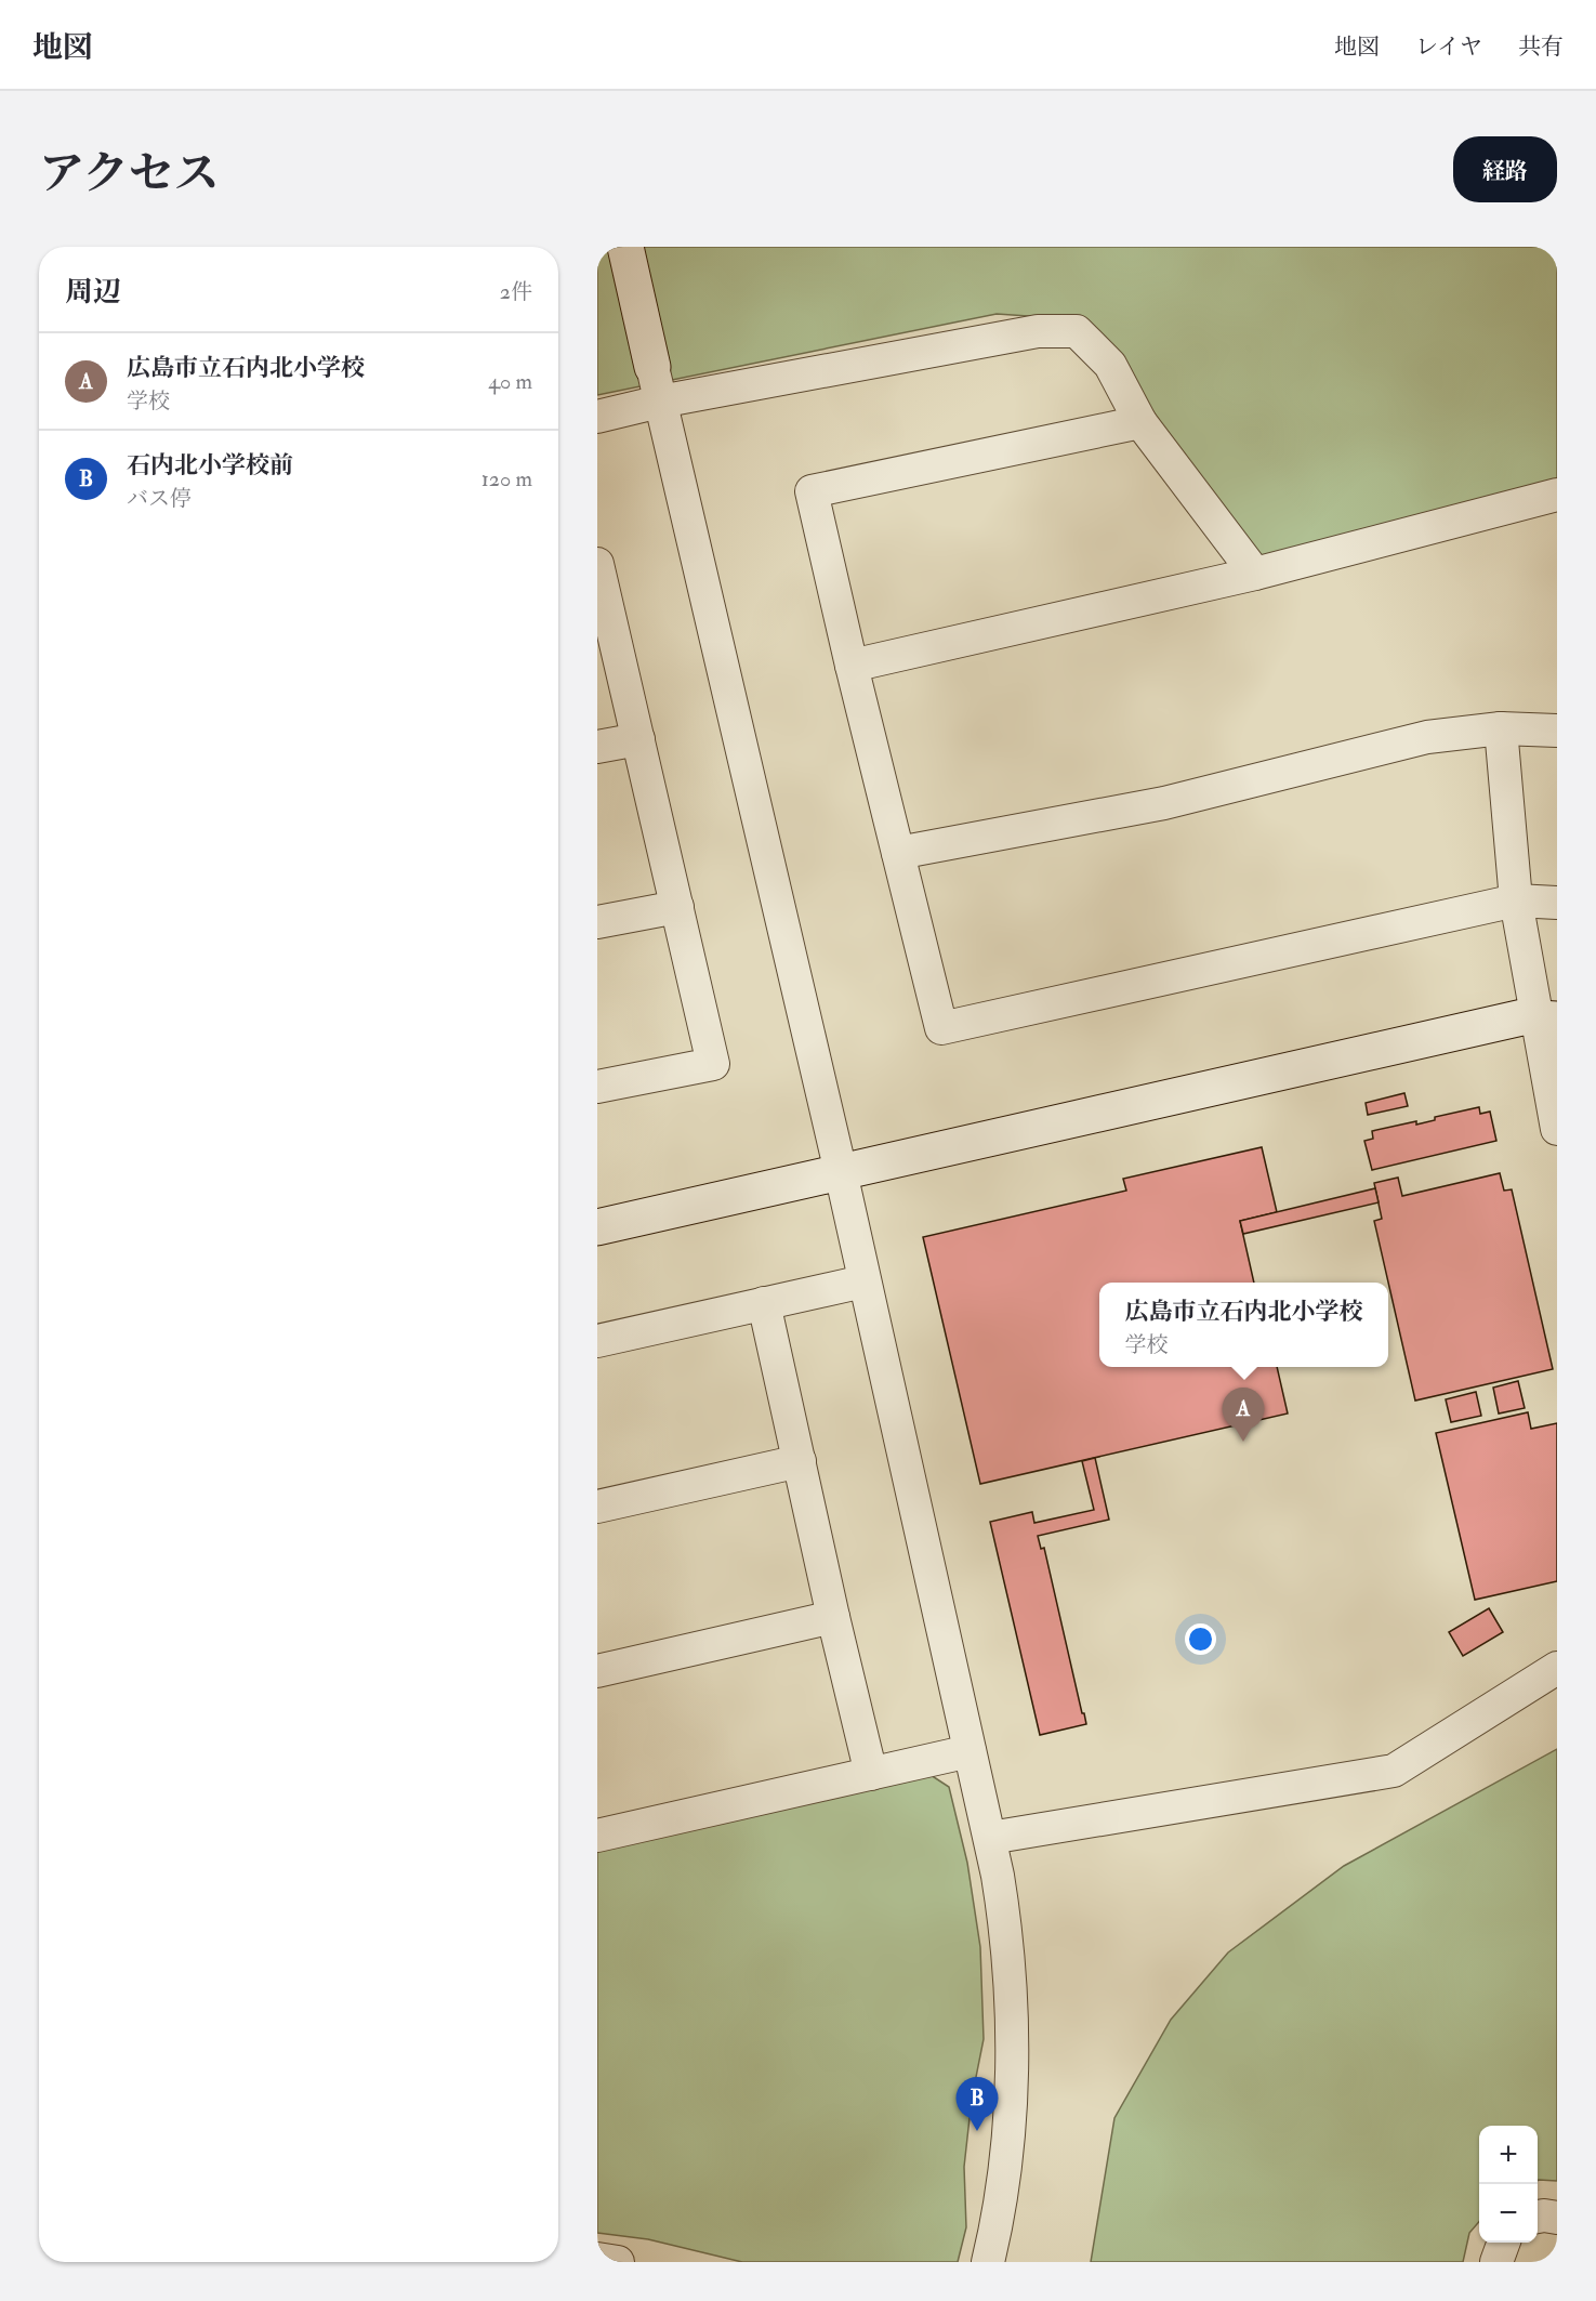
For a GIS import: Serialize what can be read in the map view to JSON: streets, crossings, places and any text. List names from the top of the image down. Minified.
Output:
{"page":{"header":"地図","nav":["地図","レイヤ","共有"],"title":"アクセス","buttons":"経路","heading":["周辺","2件"],"list":[{"mark":"A","name":"広島市立石内北小学校","note":"学校","value":"40 m"},{"mark":"B","name":"石内北小学校前","note":"バス停","value":"120 m"}],"popup":["広島市立石内北小学校","学校"],"pins":["A","B"],"map_buttons":["+","−"]}}
